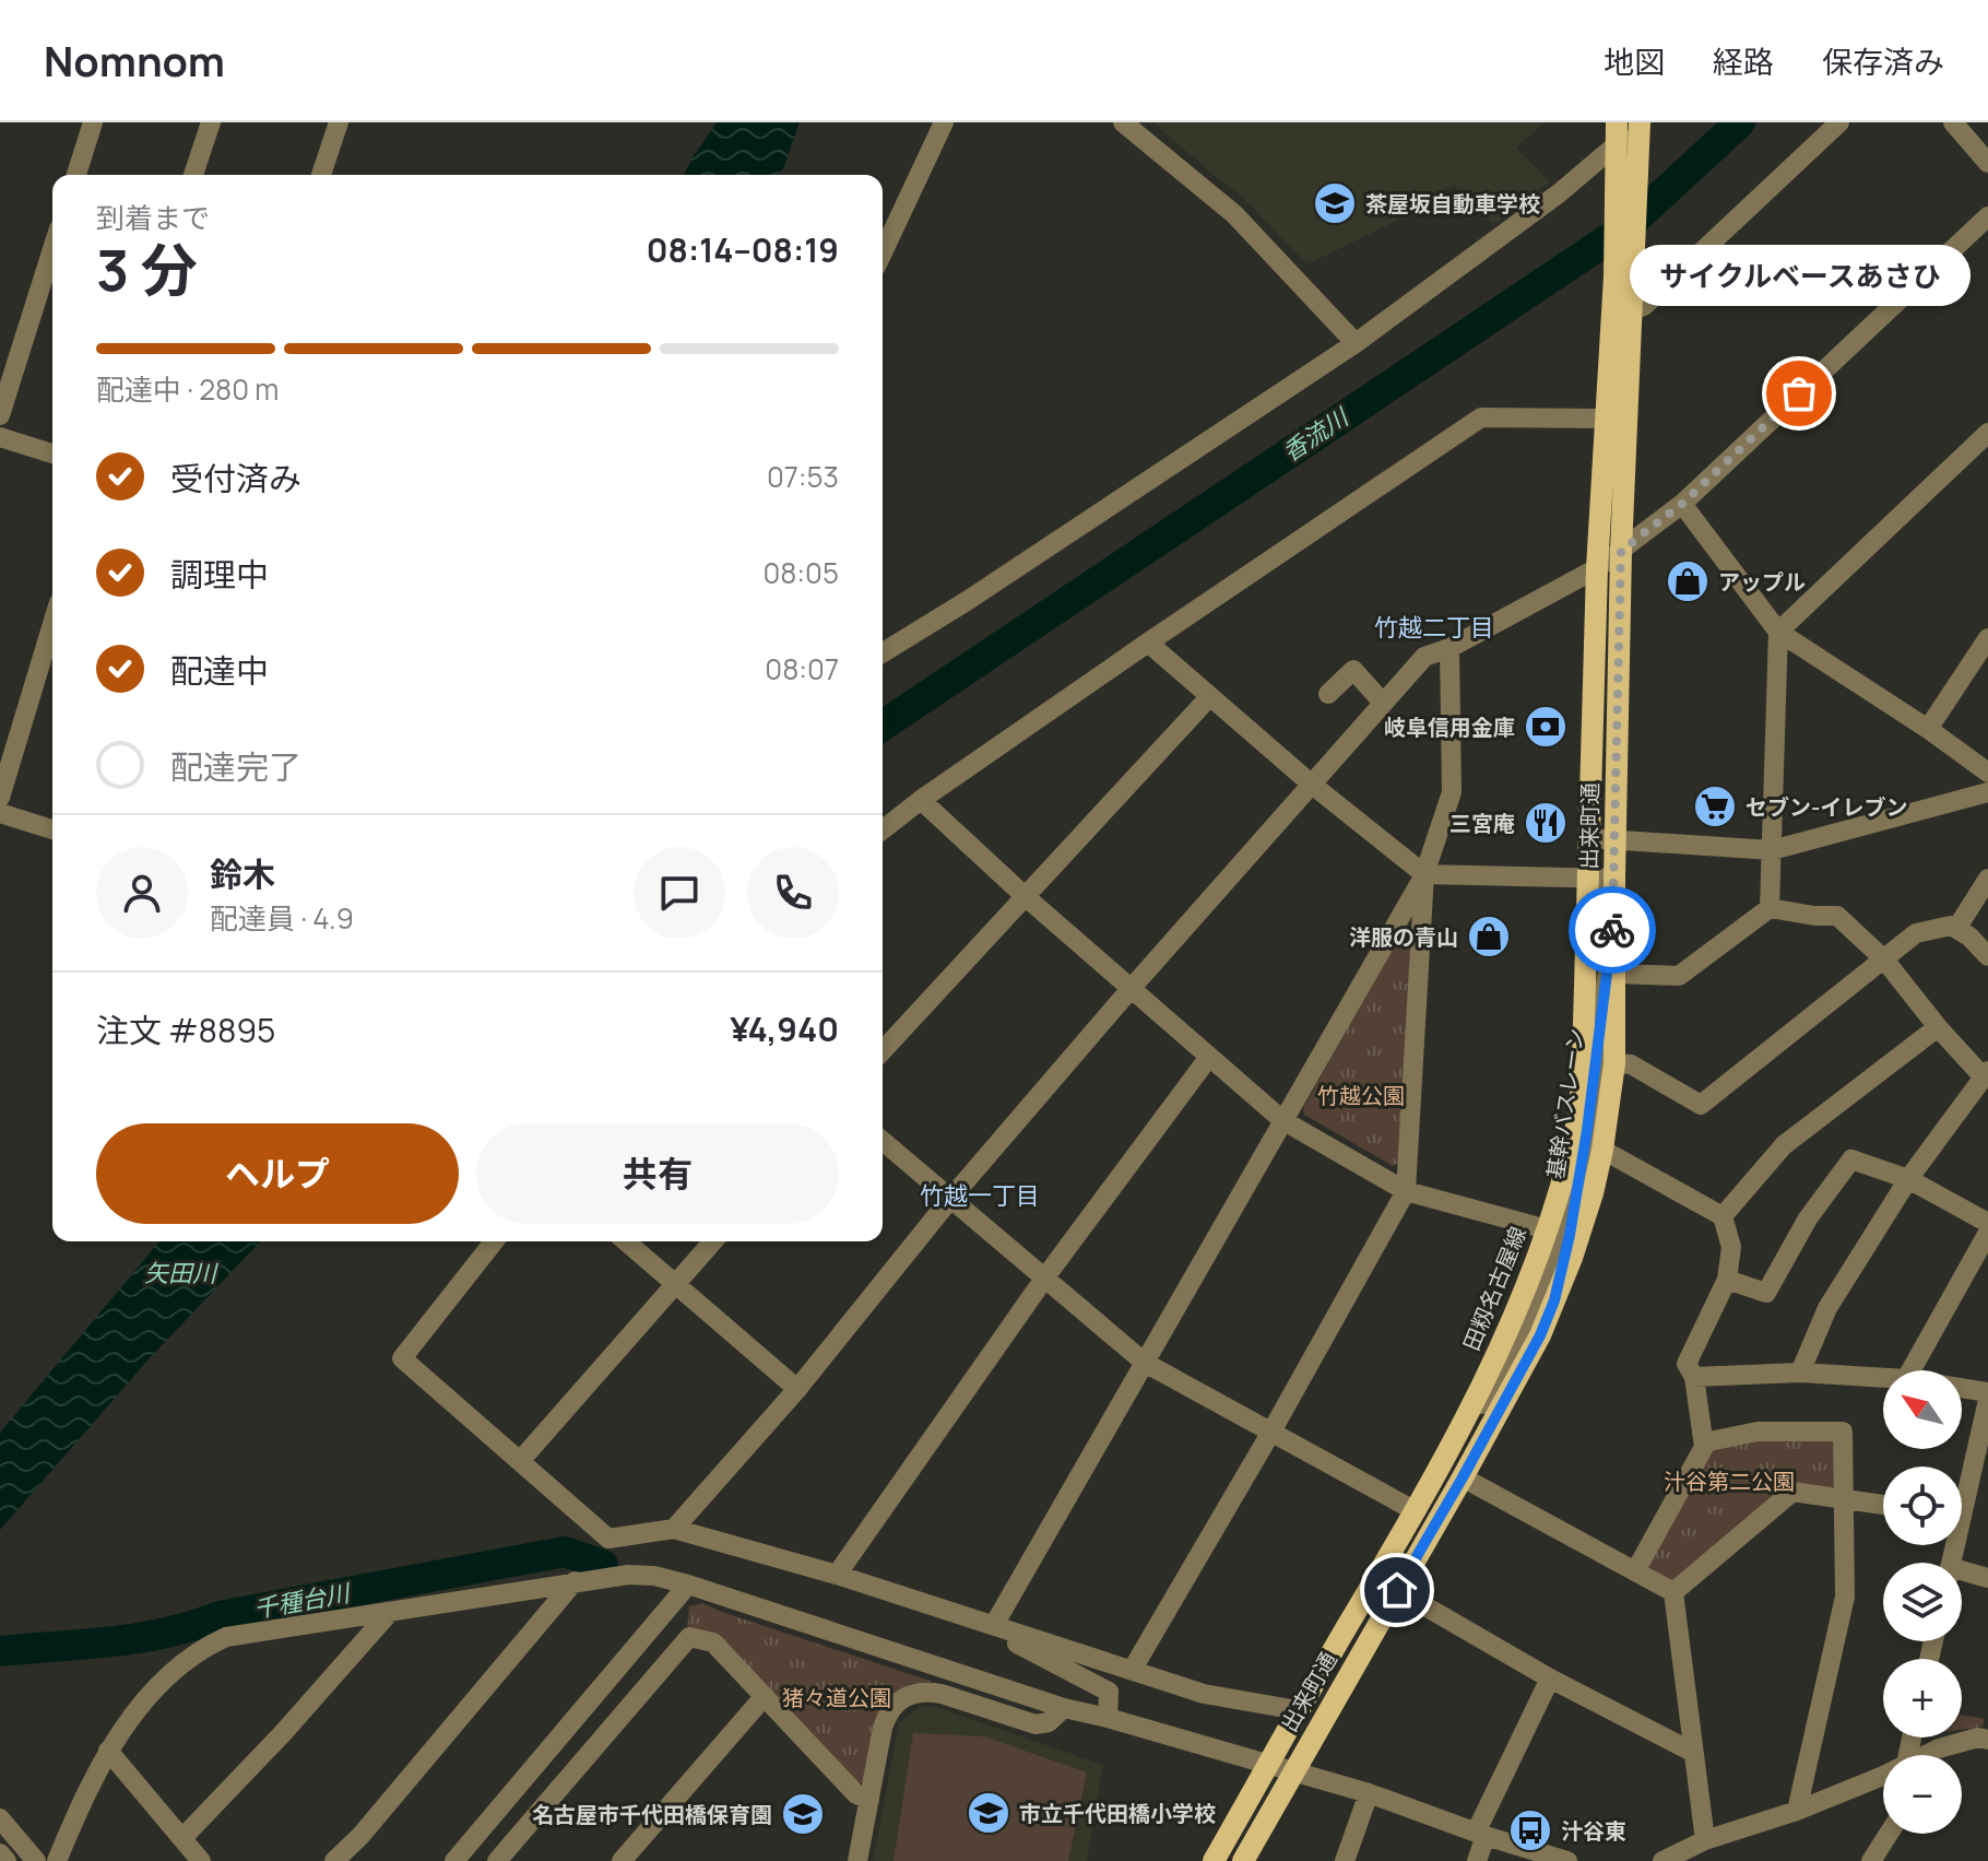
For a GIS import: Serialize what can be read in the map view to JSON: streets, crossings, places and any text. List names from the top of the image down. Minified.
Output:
{"streets":{"main road":["出来町通","田籾名古屋線"],"street":["基幹バスレーン"]},"crossings":[["出来町通","基幹バスレーン"],["出来町通","田籾名古屋線"],["基幹バスレーン","田籾名古屋線"]],"districts":["竹越二丁目","竹越一丁目"],"water":["香流川","矢田川","千種台川"],"parks":["竹越公園","汁谷第二公園","猪々道公園"],"places":{"school or university":["茶屋坂自動車学校","市立千代田橋小学校","名古屋市千代田橋保育園"],"other":["サイクルベースあさひ"],"shop":["アップル","洋服の青山"],"bank":["岐阜信用金庫"],"supermarket":["セブン-イレブン"],"restaurant":["三宮庵"],"bus stop":["汁谷東"]},"north":"top left","page":{"header":"Nomnom","nav":["地図","経路","保存済み"],"heading":["3 分","到着まで","08:14–08:19"],"panel":["鈴木","配達員 · 4.9","注文 #8895","¥4,940"],"bubble":"サイクルベースあさひ","bar":"配達中 · 280 m","list":[["受付済み","07:53"],["調理中","08:05"],["配達中","08:07"],"配達完了"],"buttons":["ヘルプ","共有"],"map_buttons":["+","−"]}}
